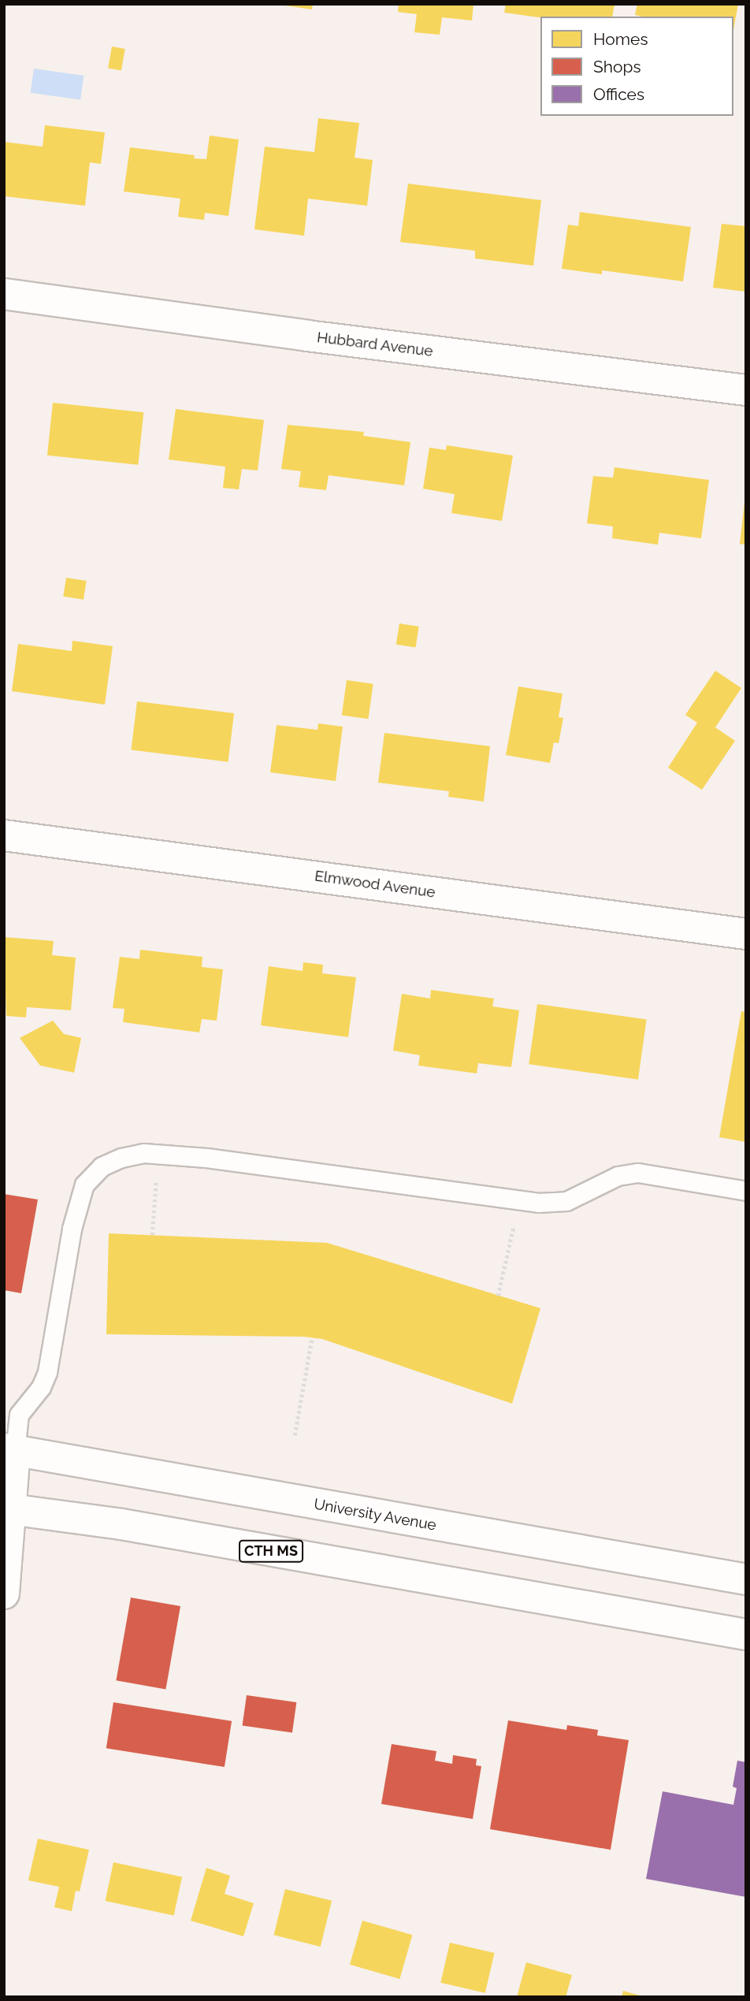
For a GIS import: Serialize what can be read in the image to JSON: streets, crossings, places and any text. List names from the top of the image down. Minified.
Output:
{"streets":{"street":["Hubbard Avenue","Elmwood Avenue","University Avenue","CTH MS"]},"legend":["Homes","Shops","Offices"]}
